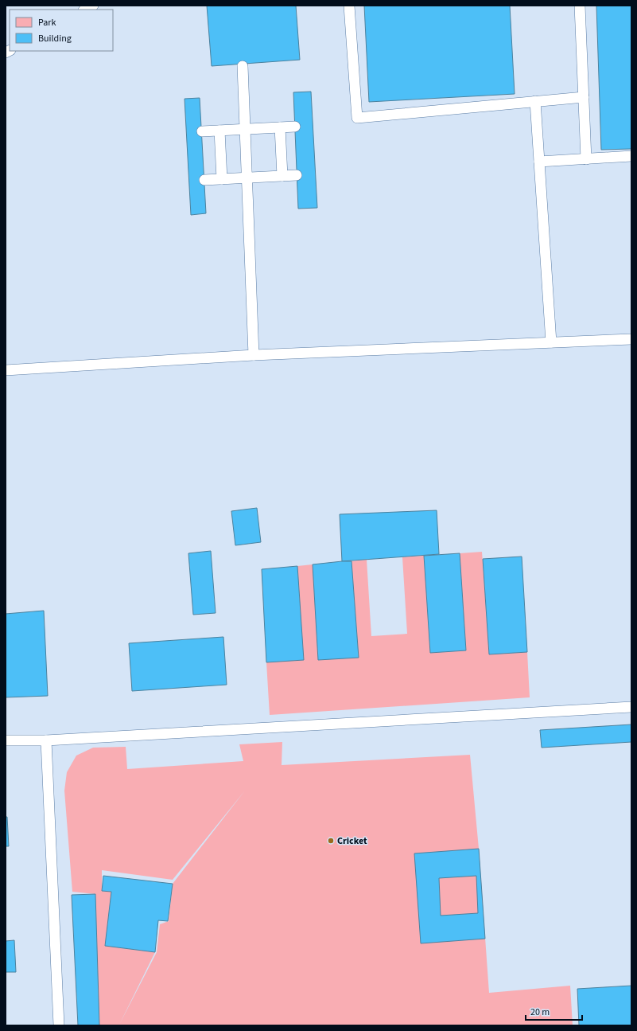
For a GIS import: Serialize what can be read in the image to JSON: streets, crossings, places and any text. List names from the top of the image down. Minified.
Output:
{"places":["Cricket"],"legend":["Park","Building"],"scale_bar":"20 m"}
